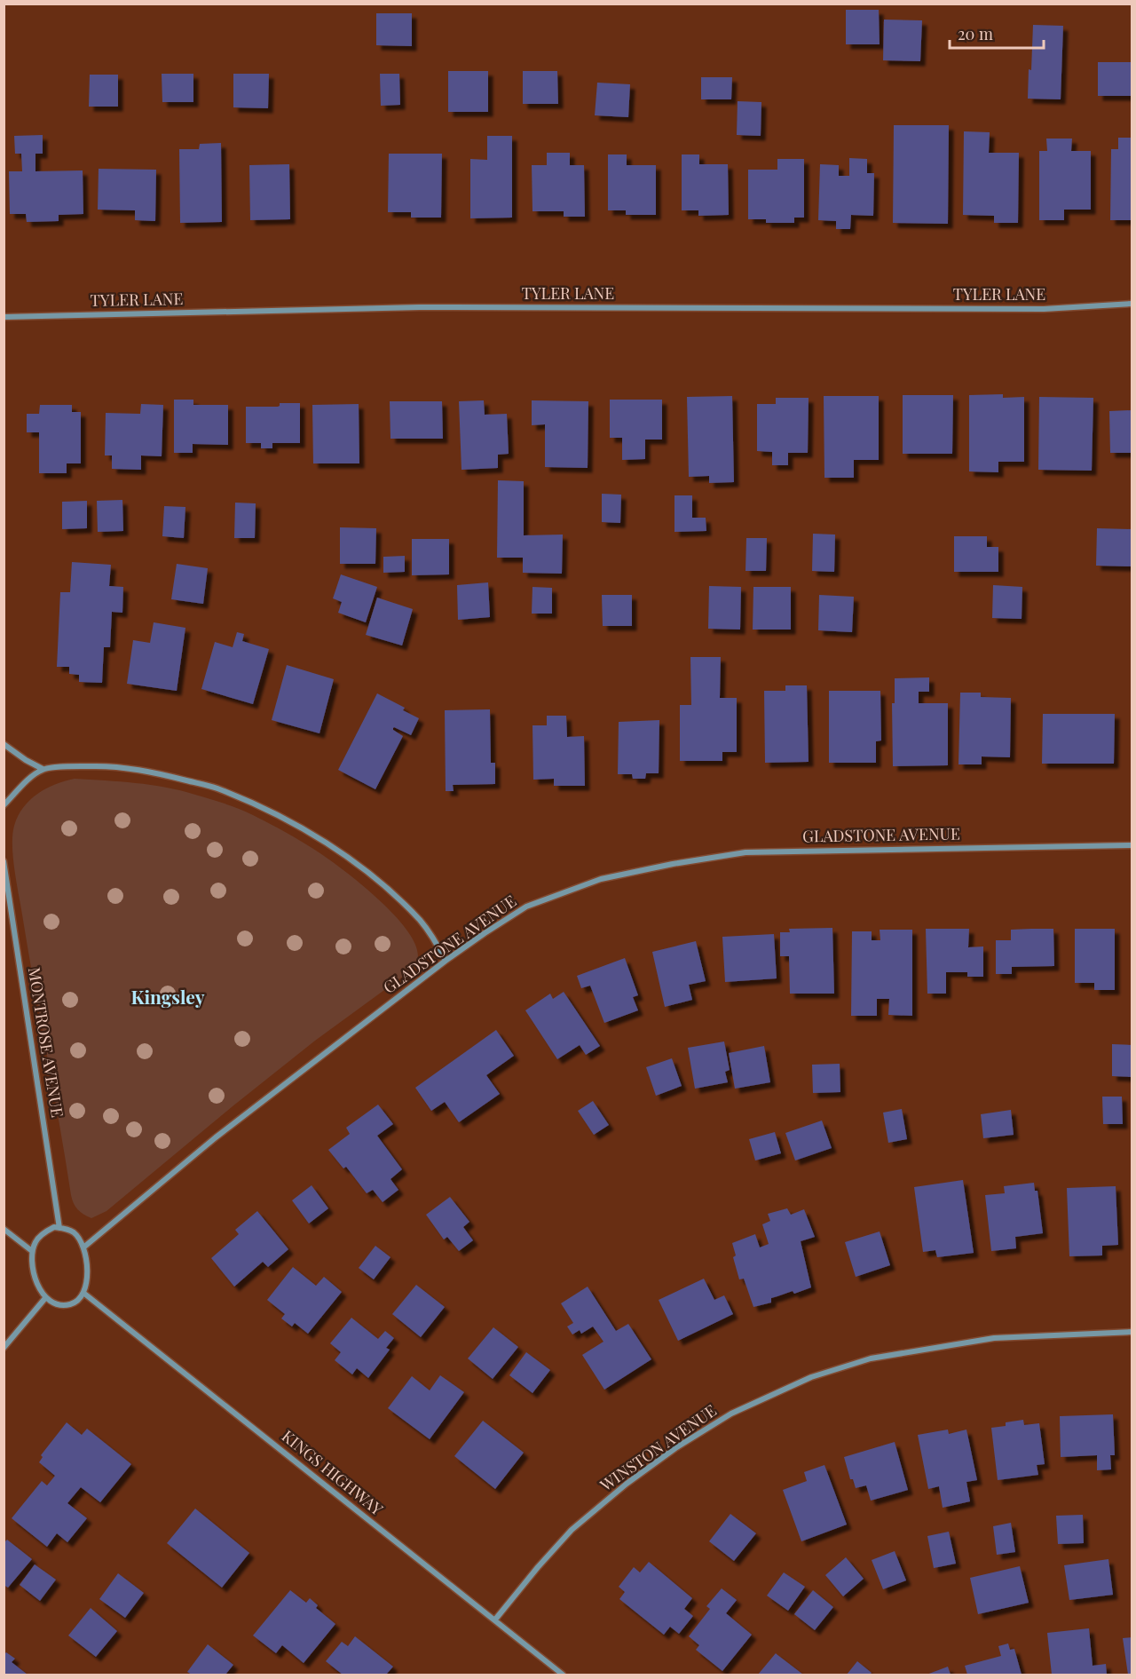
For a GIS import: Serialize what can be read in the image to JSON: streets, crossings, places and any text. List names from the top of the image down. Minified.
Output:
{"streets":{"street":["TYLER LANE","GLADSTONE AVENUE","MONTROSE AVENUE","WINSTON AVENUE","KINGS HIGHWAY"]},"crossings":[["GLADSTONE AVENUE","MONTROSE AVENUE"],["GLADSTONE AVENUE","KINGS HIGHWAY"],["MONTROSE AVENUE","KINGS HIGHWAY"],["WINSTON AVENUE","KINGS HIGHWAY"]],"districts":["Kingsley"],"scale_bar":"20 m"}
